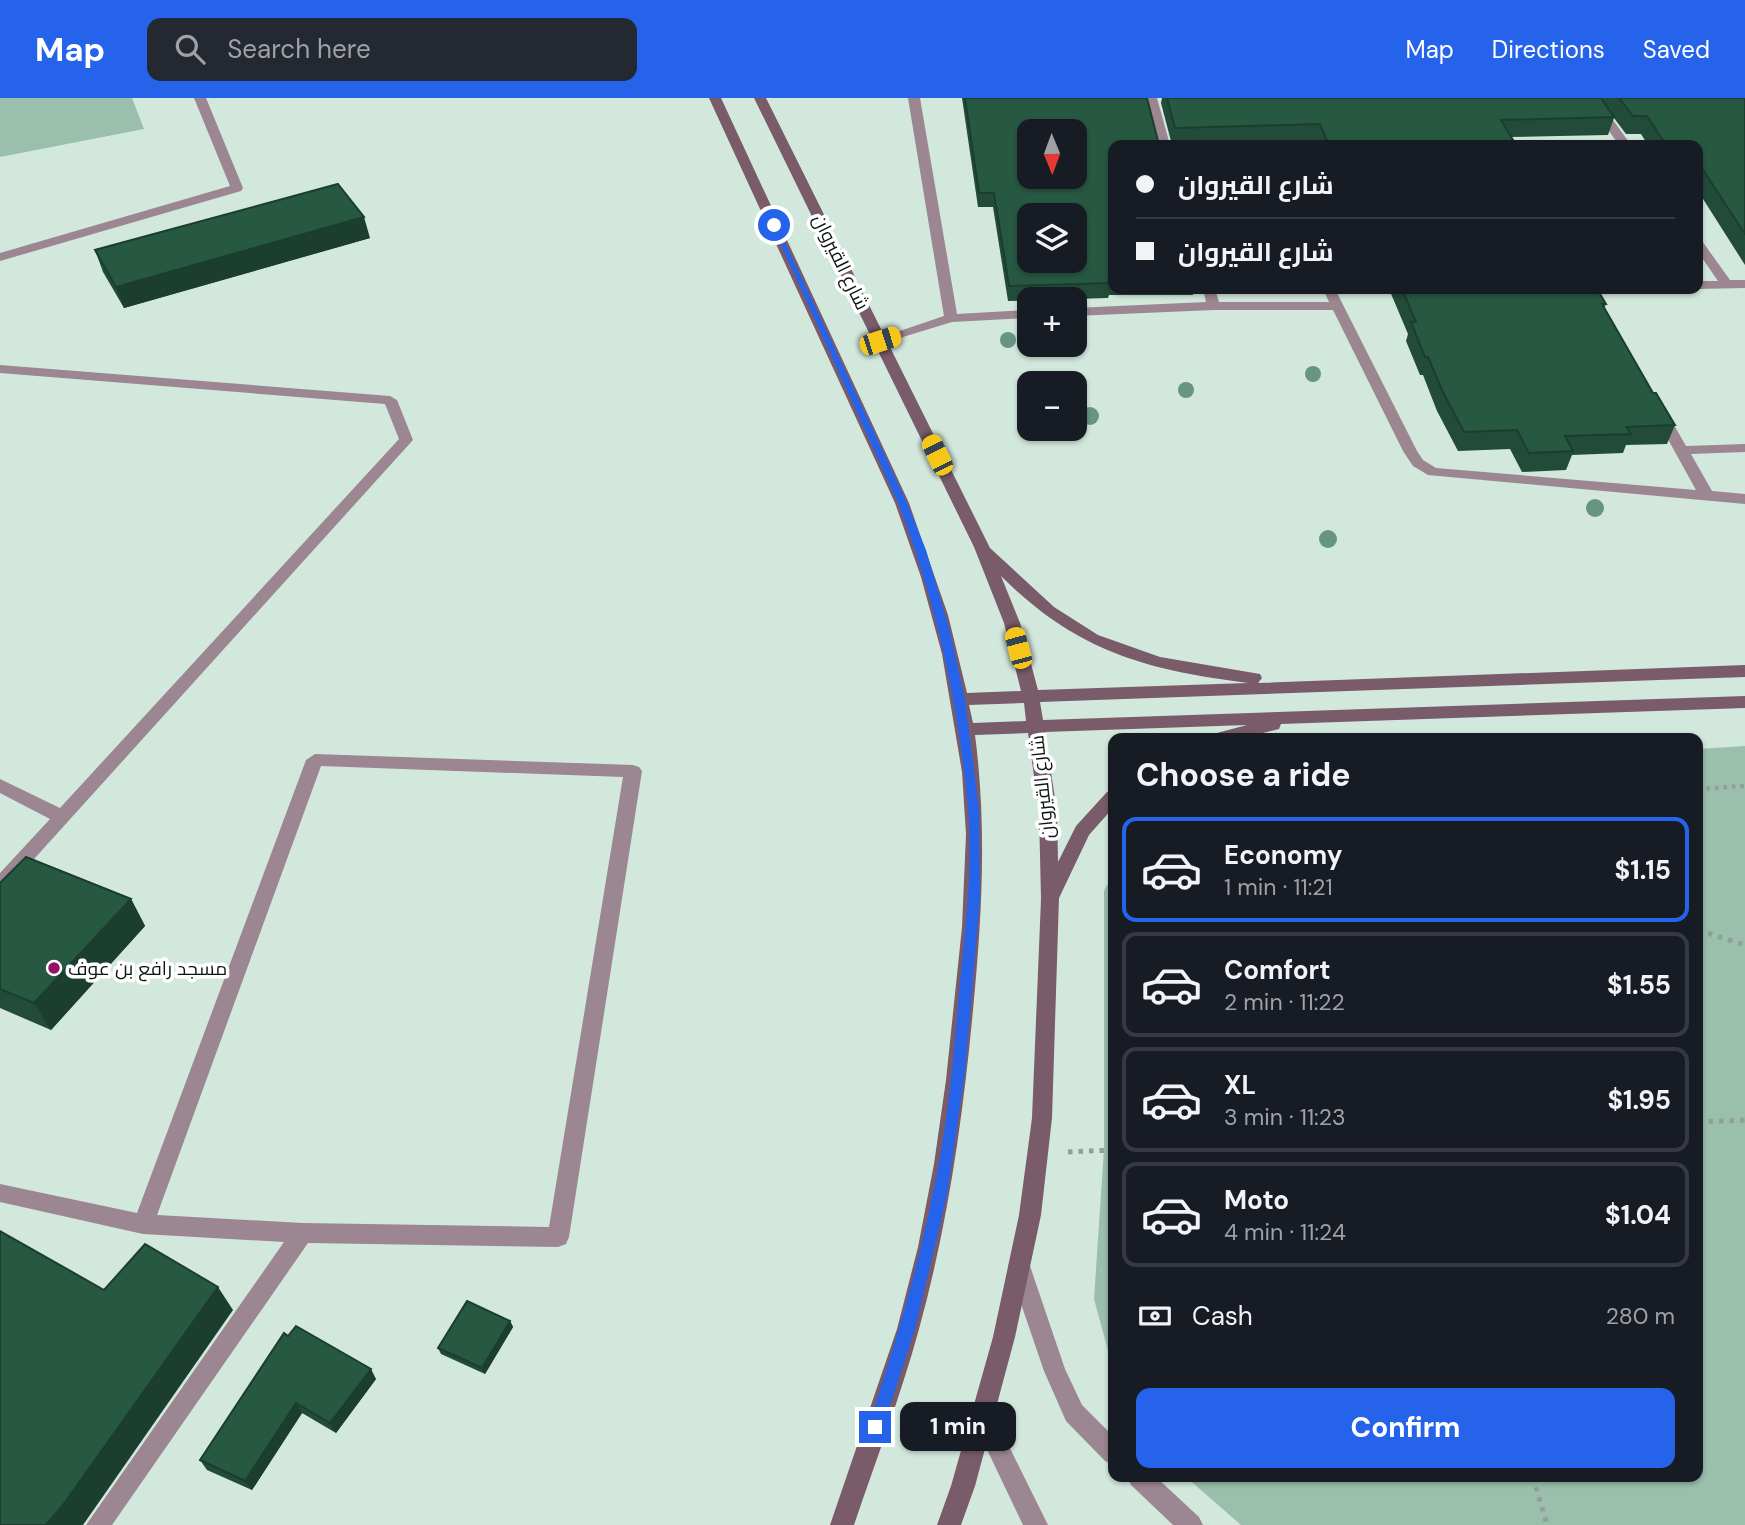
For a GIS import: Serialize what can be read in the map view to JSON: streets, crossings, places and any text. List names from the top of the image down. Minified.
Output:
{"streets":{"main road":["شارع القيروان"]},"places":["مسجد رافع بن عوف"],"north":"bottom","page":{"header":"Map","search":"Search here","nav":["Map","Directions","Saved"],"map_buttons":["+","−"],"banner":["شارع القيروان","شارع القيروان"],"heading":"Choose a ride","list":[{"name":"Economy","note":"1 min · 11:21","value":"$1.15"},{"name":"Comfort","note":"2 min · 11:22","value":"$1.55"},{"name":"XL","note":"3 min · 11:23","value":"$1.95"},{"name":"Moto","note":"4 min · 11:24","value":"$1.04"}],"pay":["Cash","280 m"],"buttons":"Confirm","bubble":"1 min"}}
